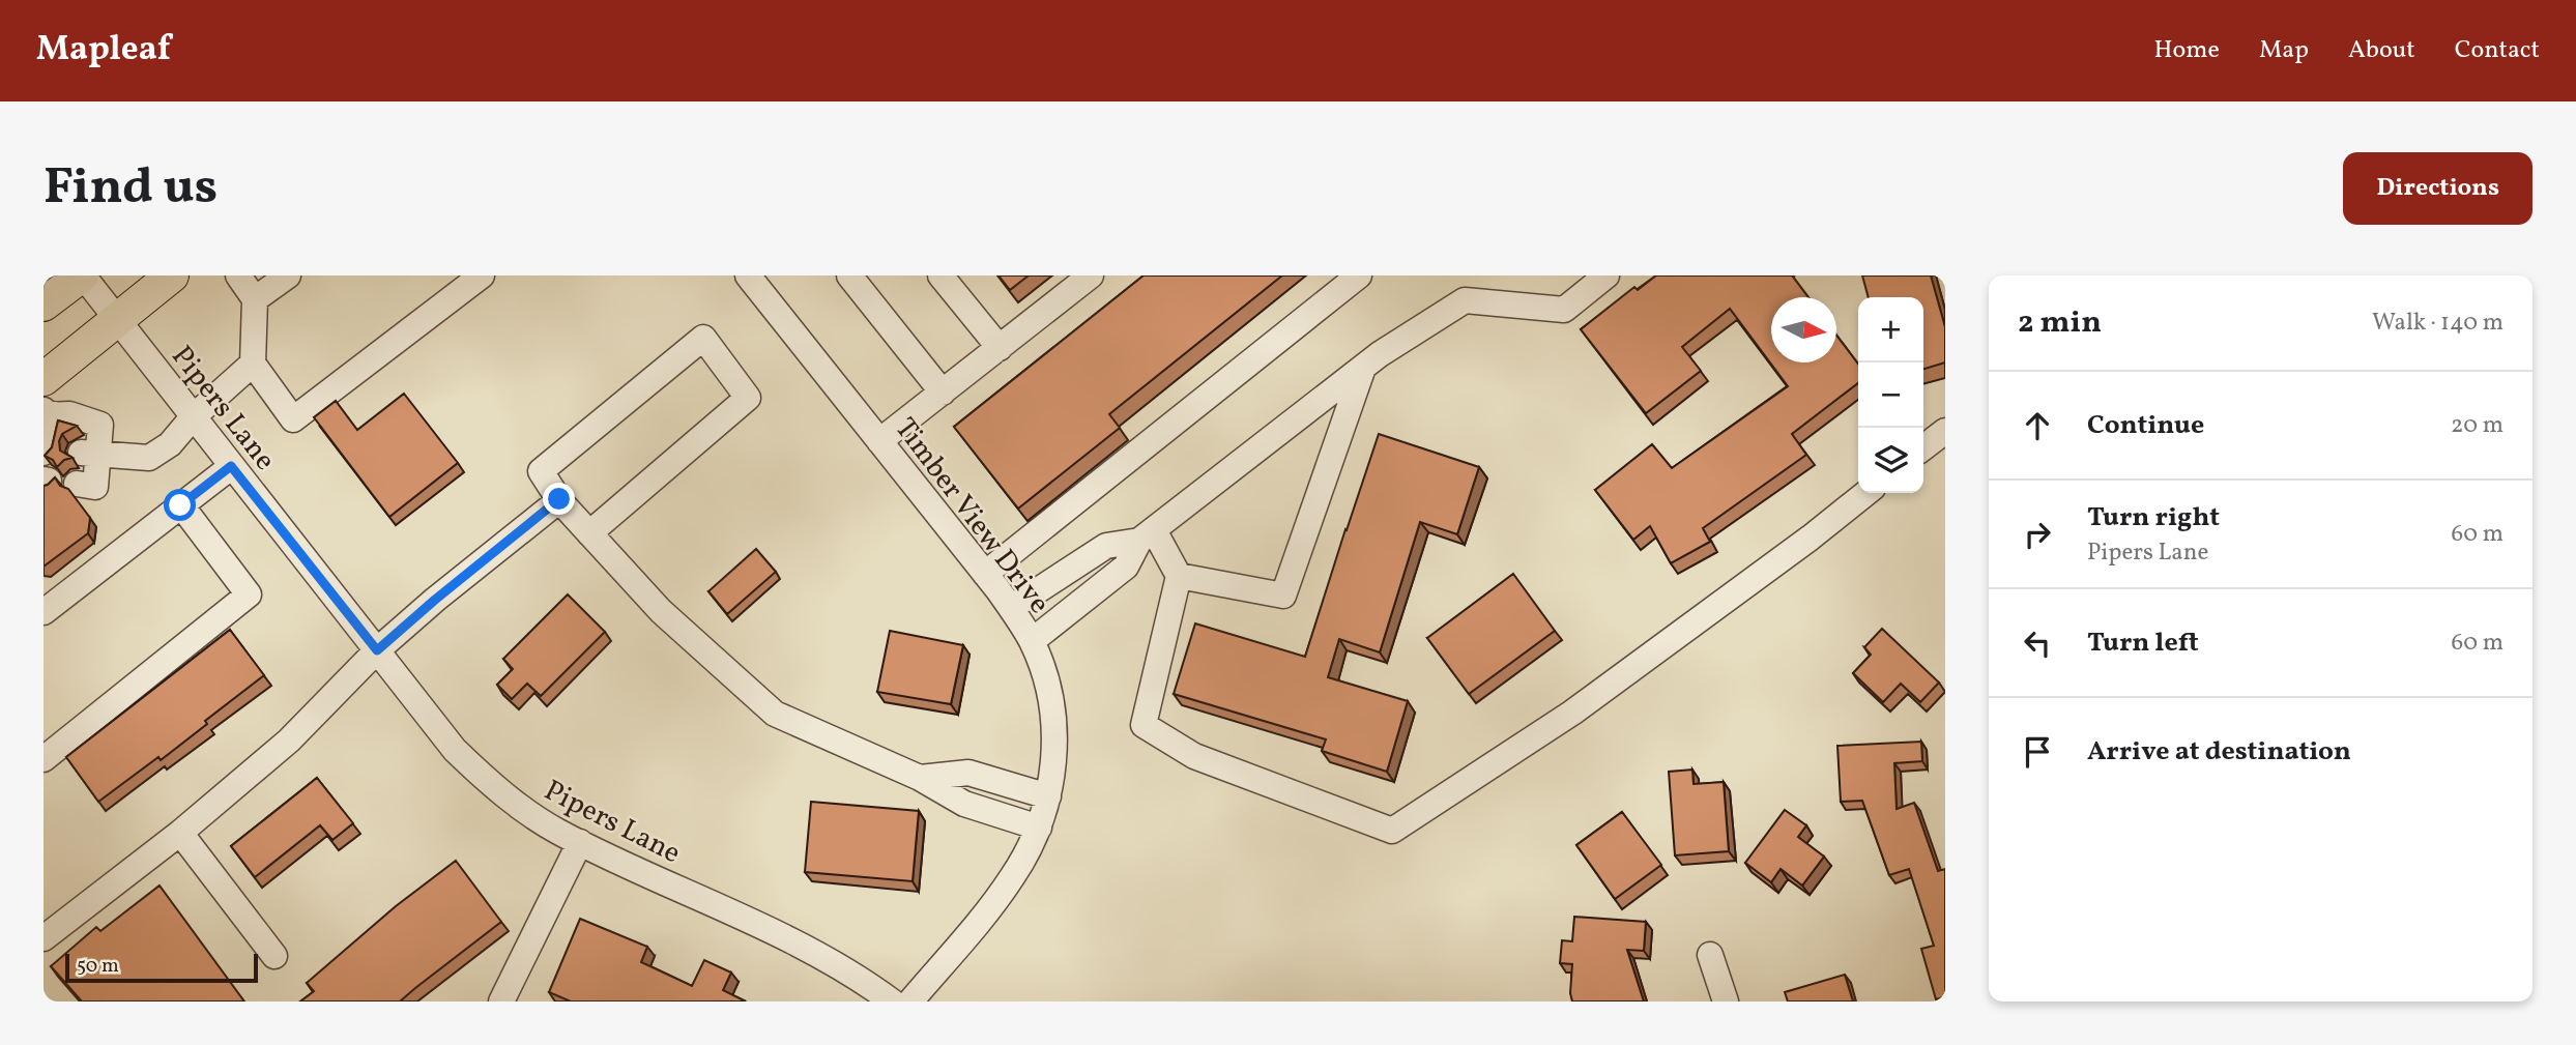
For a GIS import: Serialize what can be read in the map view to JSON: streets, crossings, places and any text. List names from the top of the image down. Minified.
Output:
{"streets":{"street":["Pipers Lane","Timber View Drive"]},"scale_bar":"50 m","north":"right","page":{"header":"Mapleaf","nav":["Home","Map","About","Contact"],"buttons":"Directions","title":"Find us","heading":["2 min","Walk · 140 m"],"map_buttons":["+","−"],"list":[["Continue","20 m"],["Turn right","Pipers Lane","60 m"],["Turn left","60 m"],"Arrive at destination"],"scale":"50 m"}}
